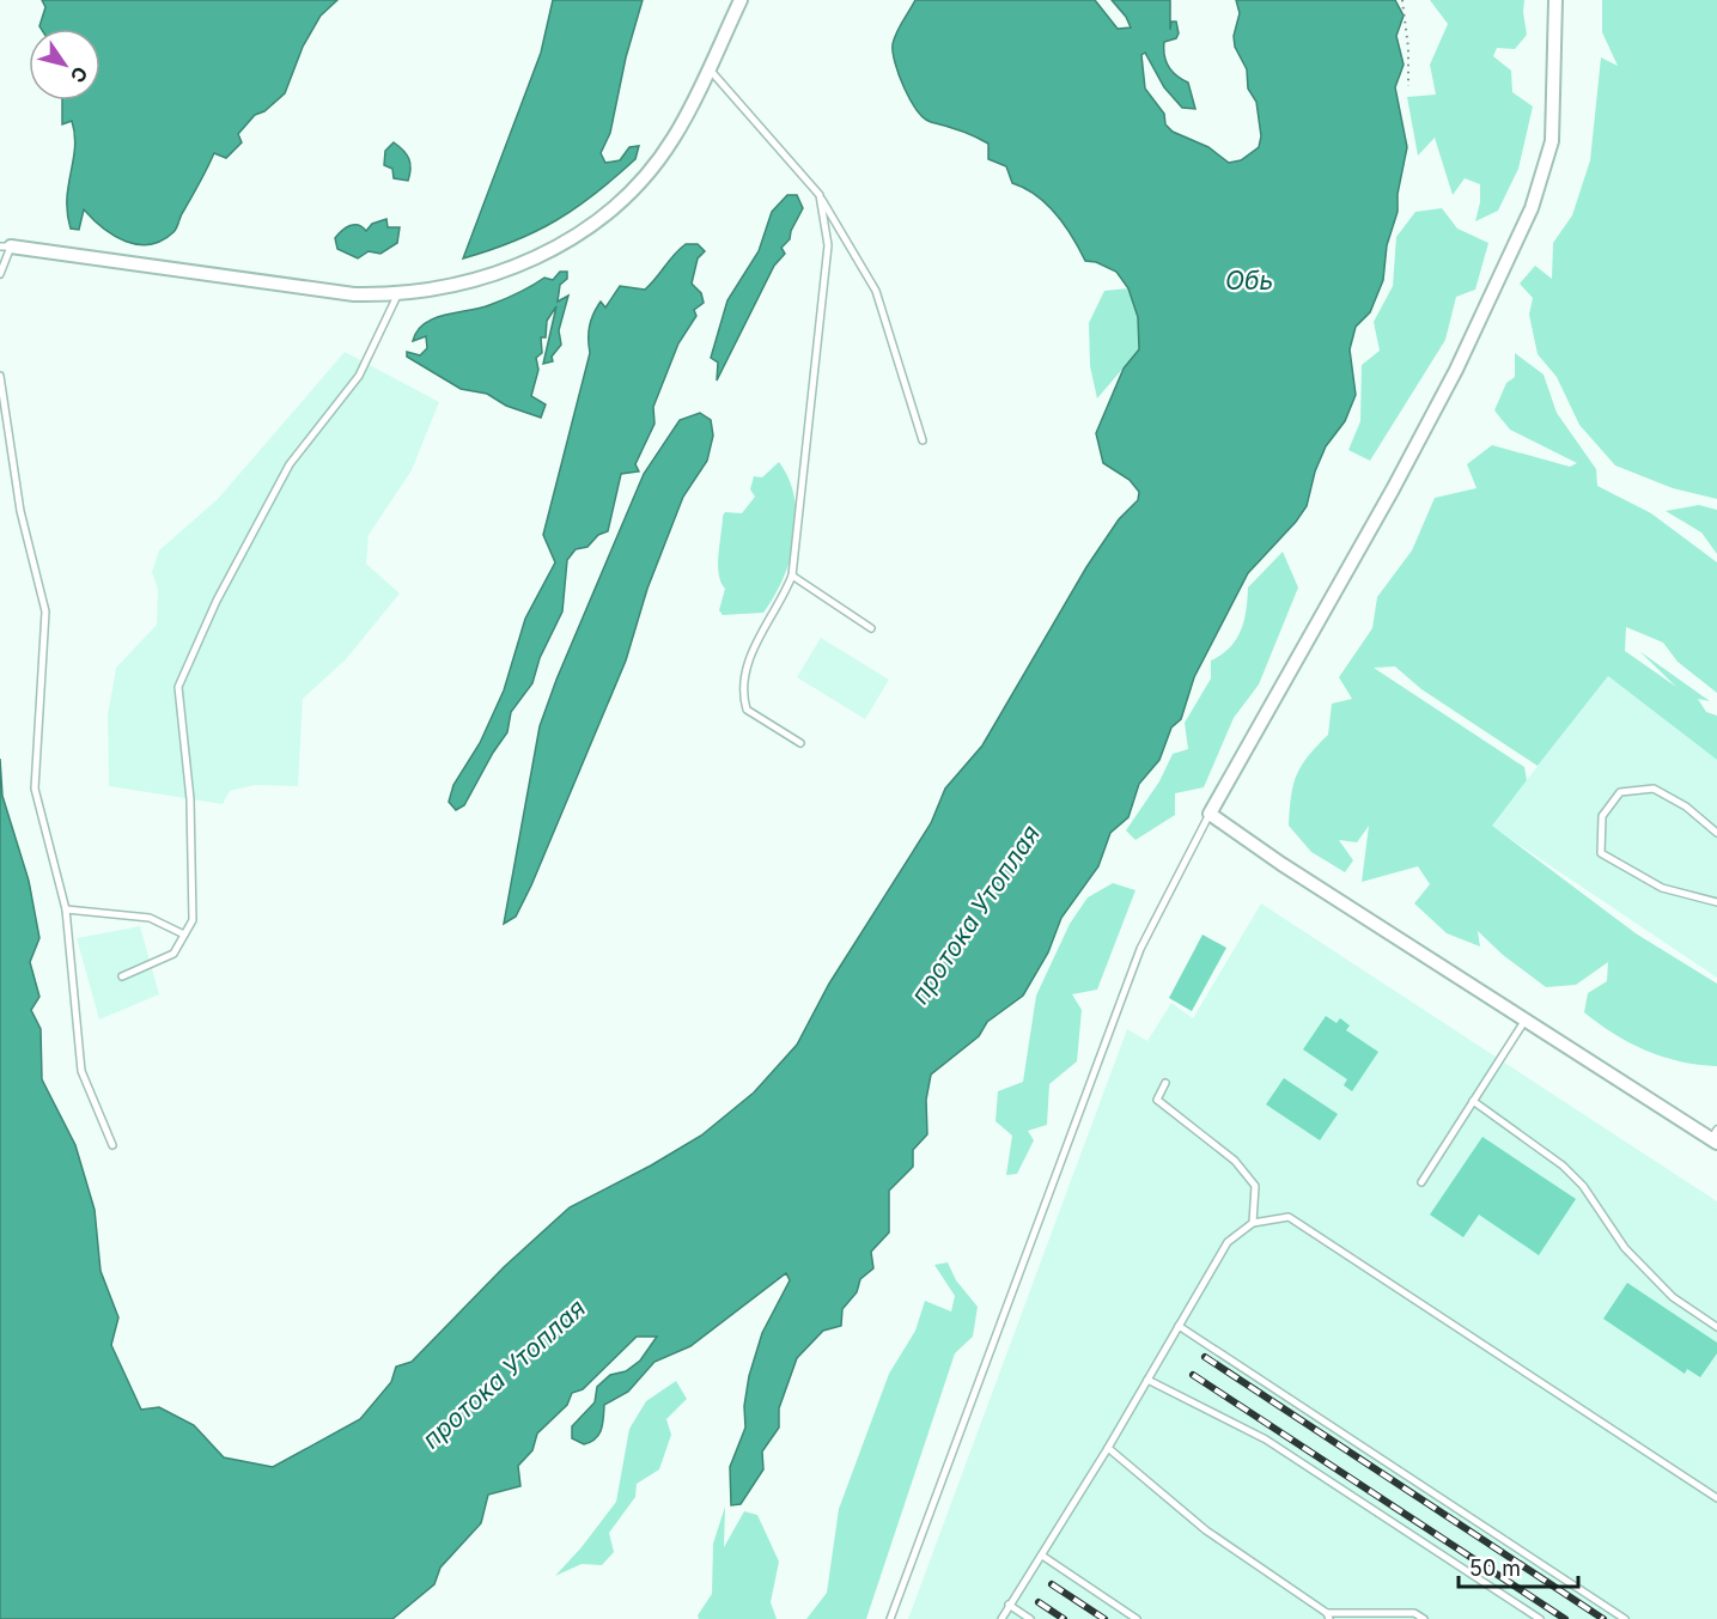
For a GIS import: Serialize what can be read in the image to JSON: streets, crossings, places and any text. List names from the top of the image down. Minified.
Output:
{"water":["Обь","протока Утоплая"],"scale_bar":"50 m","north":"bottom right"}
